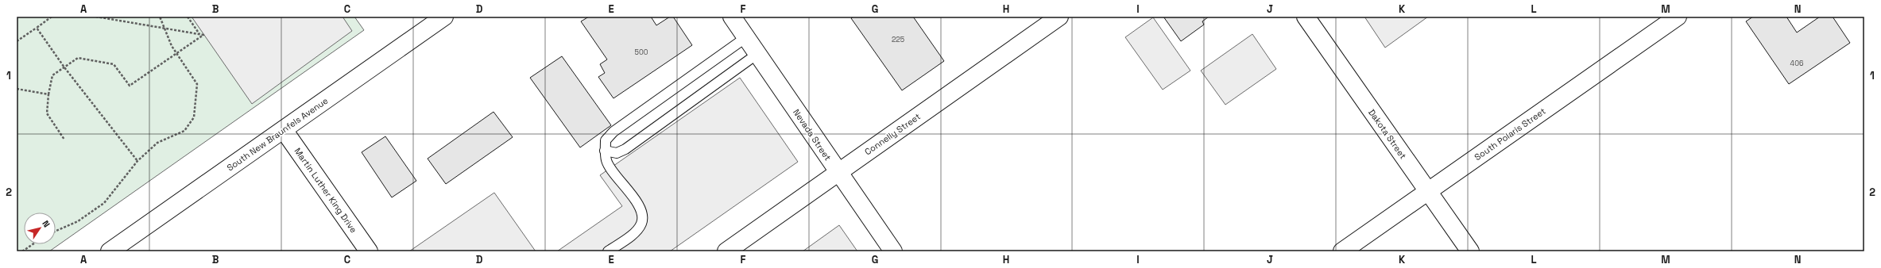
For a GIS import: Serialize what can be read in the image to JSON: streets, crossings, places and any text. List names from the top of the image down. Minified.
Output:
{"streets":{"street":["South New Braunfels Avenue","Connelly Street","Dakota Street","South Polaris Street","Nevada Street","Martin Luther King Drive"]},"crossings":[["South New Braunfels Avenue","Martin Luther King Drive"],["Connelly Street","Nevada Street"],["Dakota Street","South Polaris Street"]],"house_numbers":["225","500","406"],"north":"top right","grid":{"columns":["A","B","C","D","E","F","G","H","I","J","K","L","M","N"],"rows":["1","2"]}}
